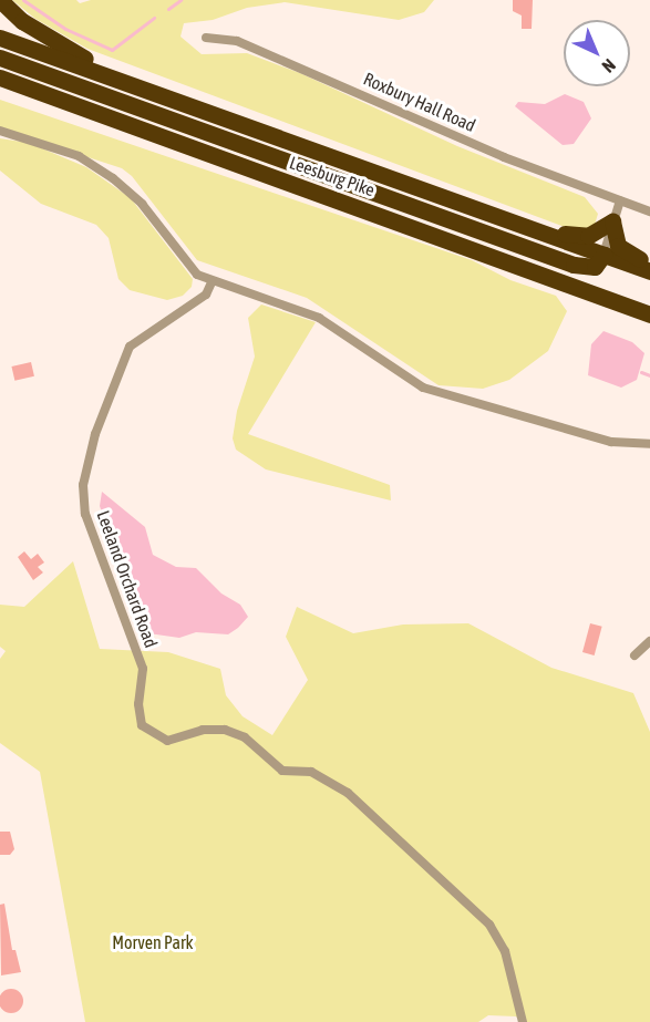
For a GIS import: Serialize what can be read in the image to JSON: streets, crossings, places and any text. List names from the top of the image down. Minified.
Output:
{"streets":{"highway":["Leesburg Pike"],"street":["Roxbury Hall Road","Leeland Orchard Road"]},"parks":["Morven Park"],"north":"bottom right"}
